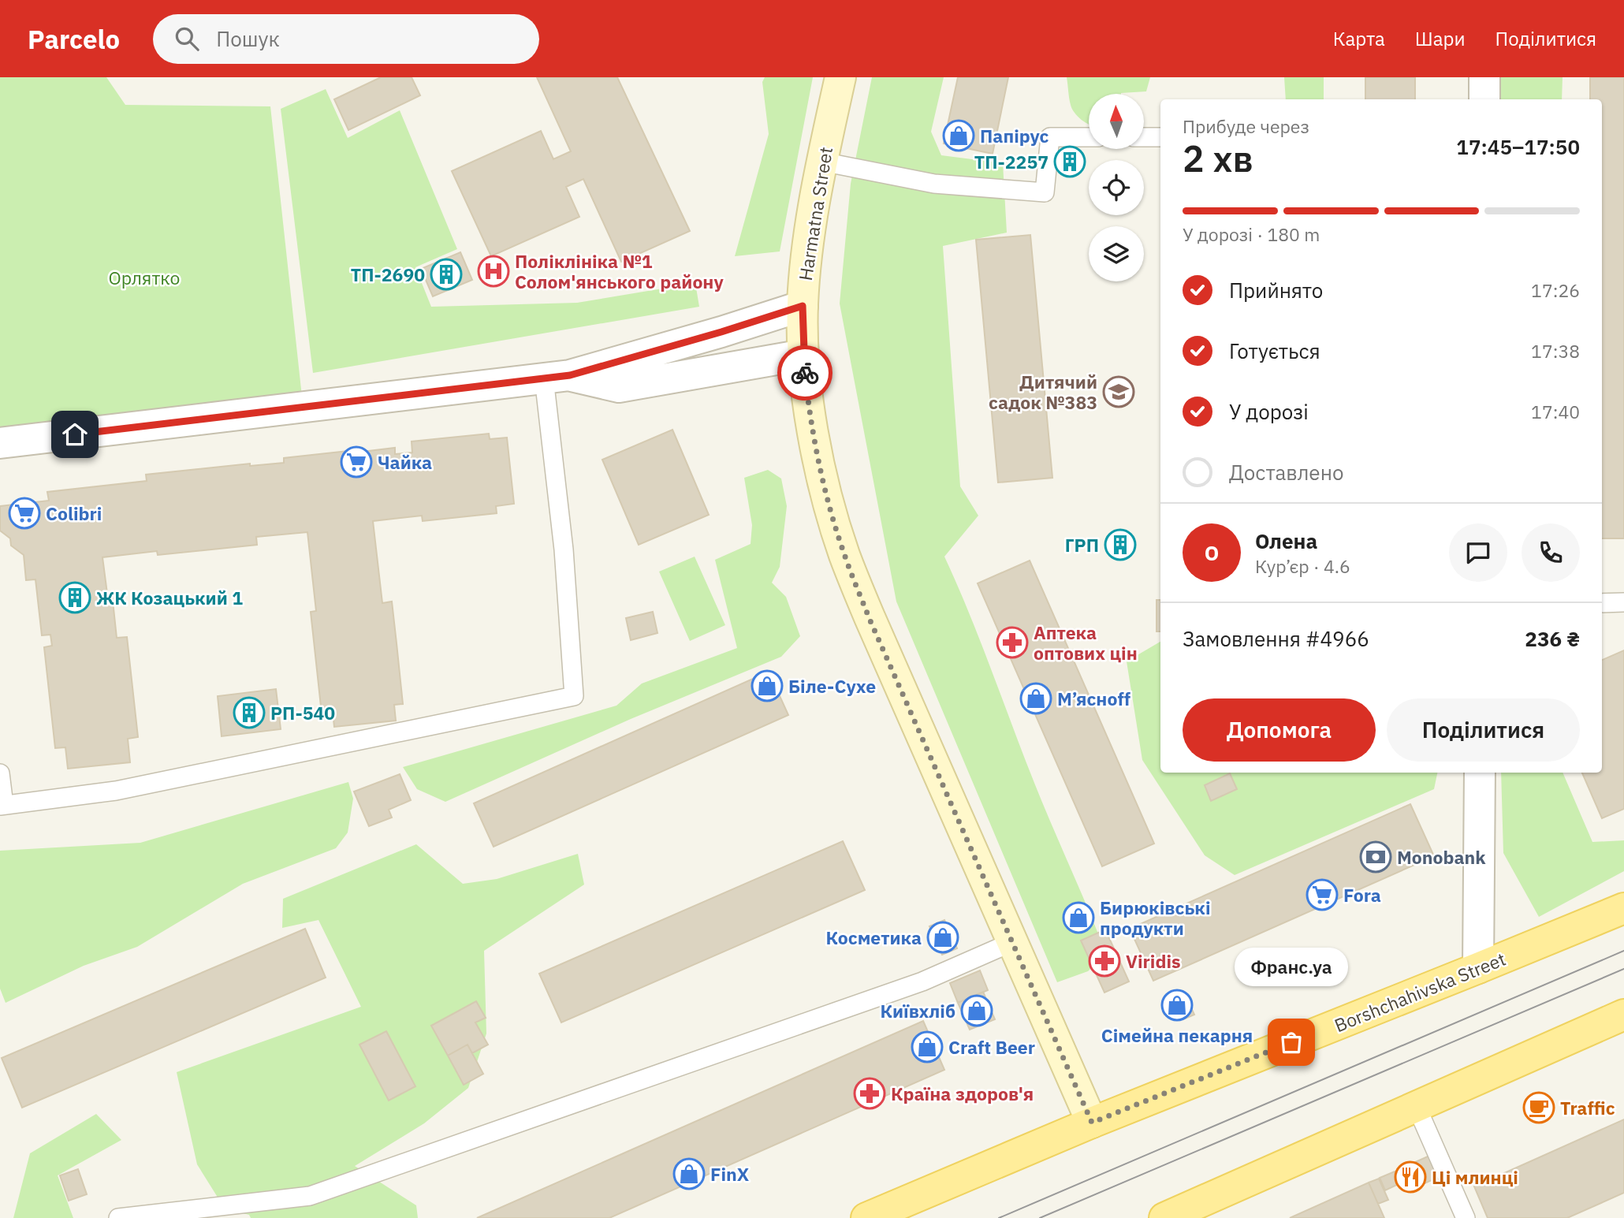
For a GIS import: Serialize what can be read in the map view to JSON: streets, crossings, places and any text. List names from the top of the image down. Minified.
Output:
{"streets":{"main road":["Borshchahivska Street"],"street":["Harmatna Street"]},"crossings":[["Harmatna Street","Borshchahivska Street"]],"parks":["Орлятко"],"places":{"shop":["Папірус","Біле-Сухе","М’ясноff","Бирюківські продукти","Косметика","Сімейна пекарня","Київхліб","Craft Beer","FinX"],"building":["ТП-2257","ТП-2690","ГРП","ЖК Козацький 1","РП-540"],"hospital":["Поліклініка №1 Солом'янського району"],"school or university":["Дитячий садок №383"],"supermarket":["Чайка","Colibri","Fora"],"pharmacy":["Аптека оптових цін","Viridis","Країна здоров'я"],"bank":["Monobank"],"other":["Франс.уа"],"cafe":["Traffic"],"restaurant":["Ці млинці"]},"north":"top","page":{"header":"Parcelo","search":"Пошук","nav":["Карта","Шари","Поділитися"],"heading":["2 хв","Прибуде через","17:45–17:50"],"panel":["Олена","Кур’єр · 4.6","Замовлення #4966","236 ₴"],"bar":"У дорозі · 180 m","list":[["Прийнято","17:26"],["Готується","17:38"],["У дорозі","17:40"],"Доставлено"],"round":"О","buttons":["Допомога","Поділитися"],"bubble":"Франс.уа"}}
